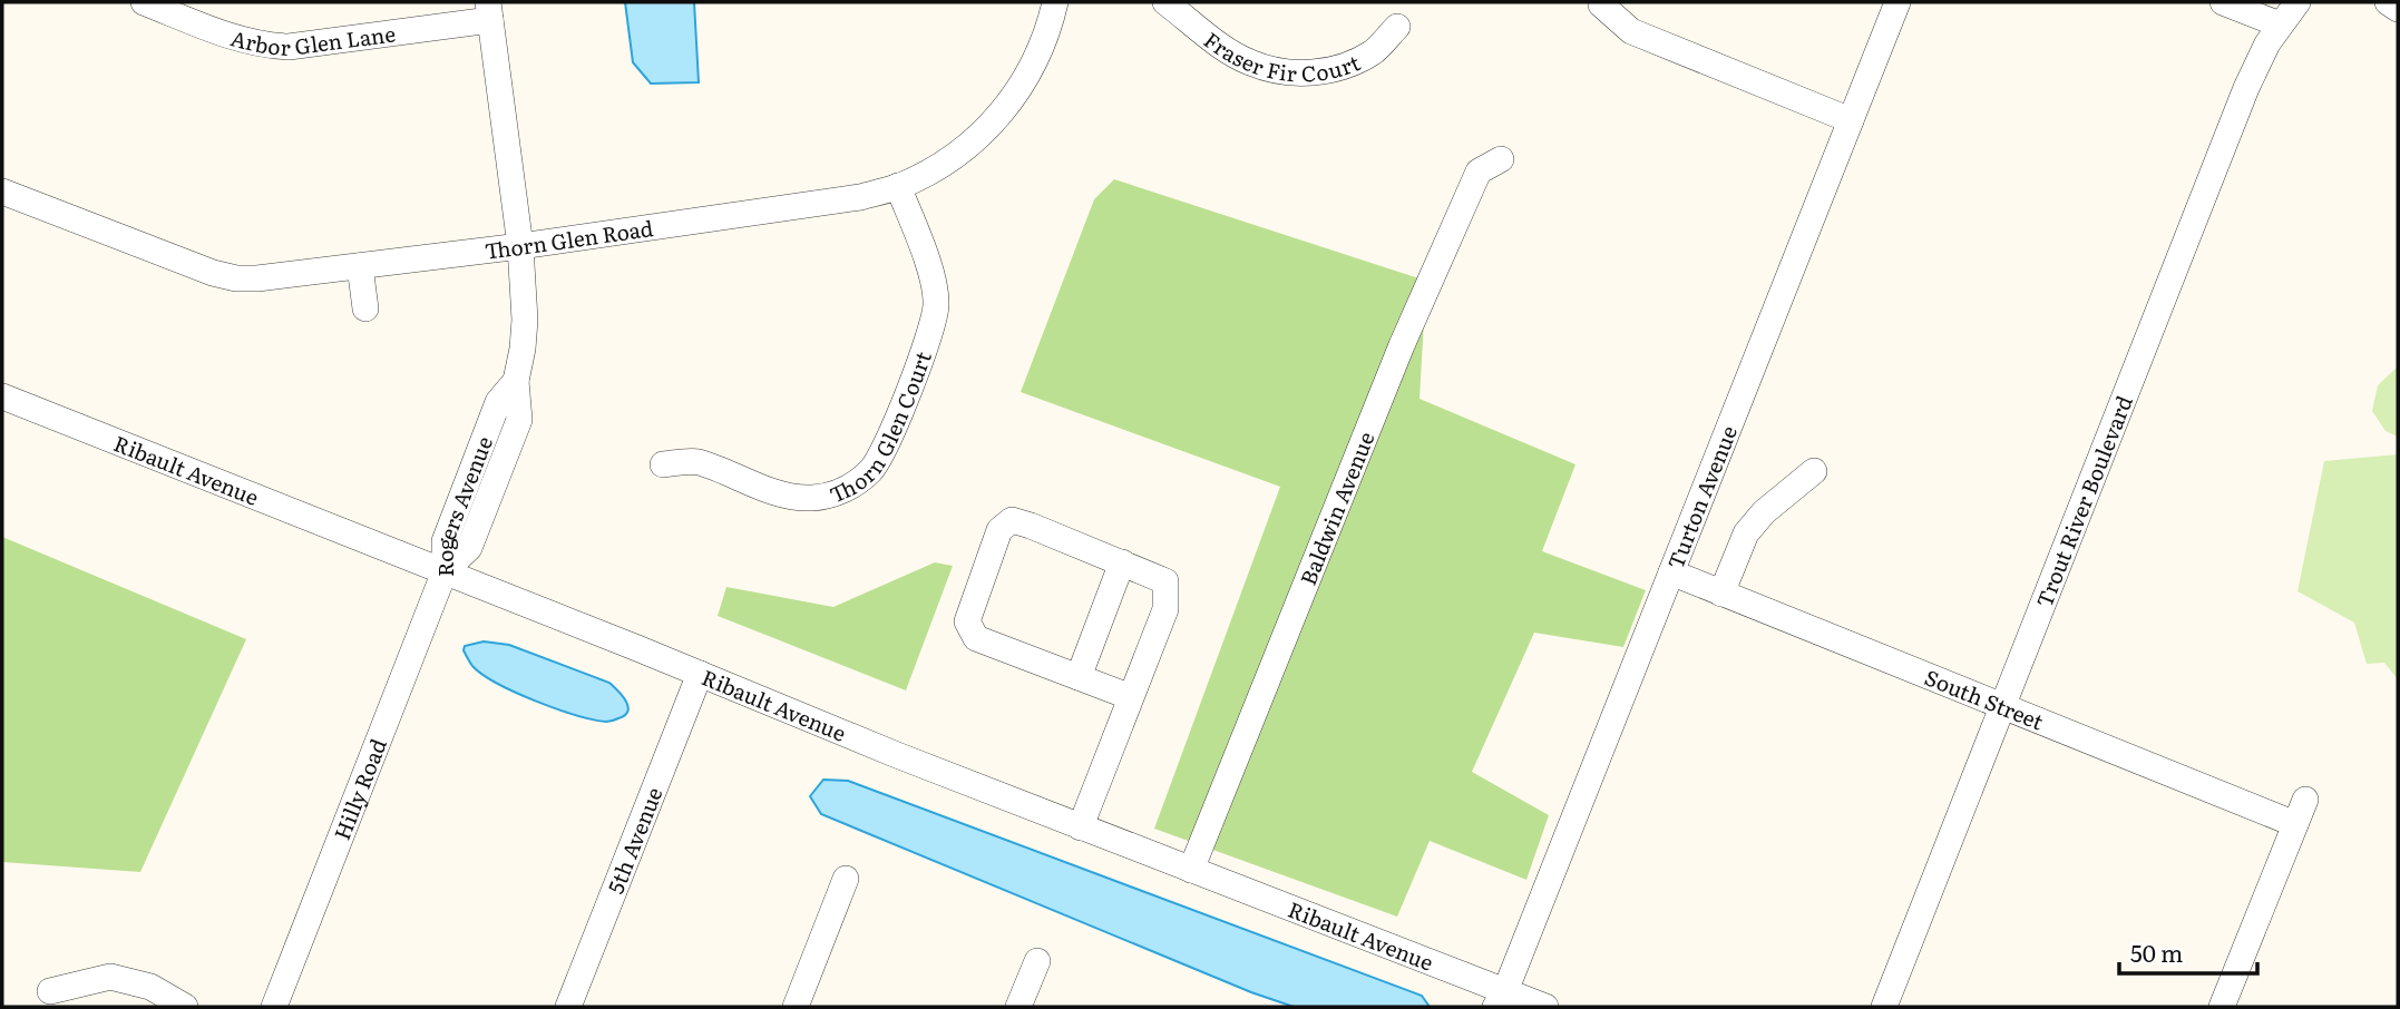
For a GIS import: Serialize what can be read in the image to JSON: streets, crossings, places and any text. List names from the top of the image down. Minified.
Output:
{"streets":{"street":["Arbor Glen Lane","Fraser Fir Court","Thorn Glen Road","Thorn Glen Court","Ribault Avenue","Rogers Avenue","Turton Avenue","Trout River Boulevard","Baldwin Avenue","South Street","Hilly Road","5th Avenue"]},"crossings":[["Arbor Glen Lane","Rogers Avenue"],["Thorn Glen Road","Thorn Glen Court"],["Thorn Glen Road","Rogers Avenue"],["Ribault Avenue","Rogers Avenue"],["Ribault Avenue","Turton Avenue"],["Ribault Avenue","Baldwin Avenue"],["Ribault Avenue","Hilly Road"],["Ribault Avenue","5th Avenue"],["Rogers Avenue","Hilly Road"],["Turton Avenue","South Street"],["Trout River Boulevard","South Street"]],"scale_bar":"50 m"}
